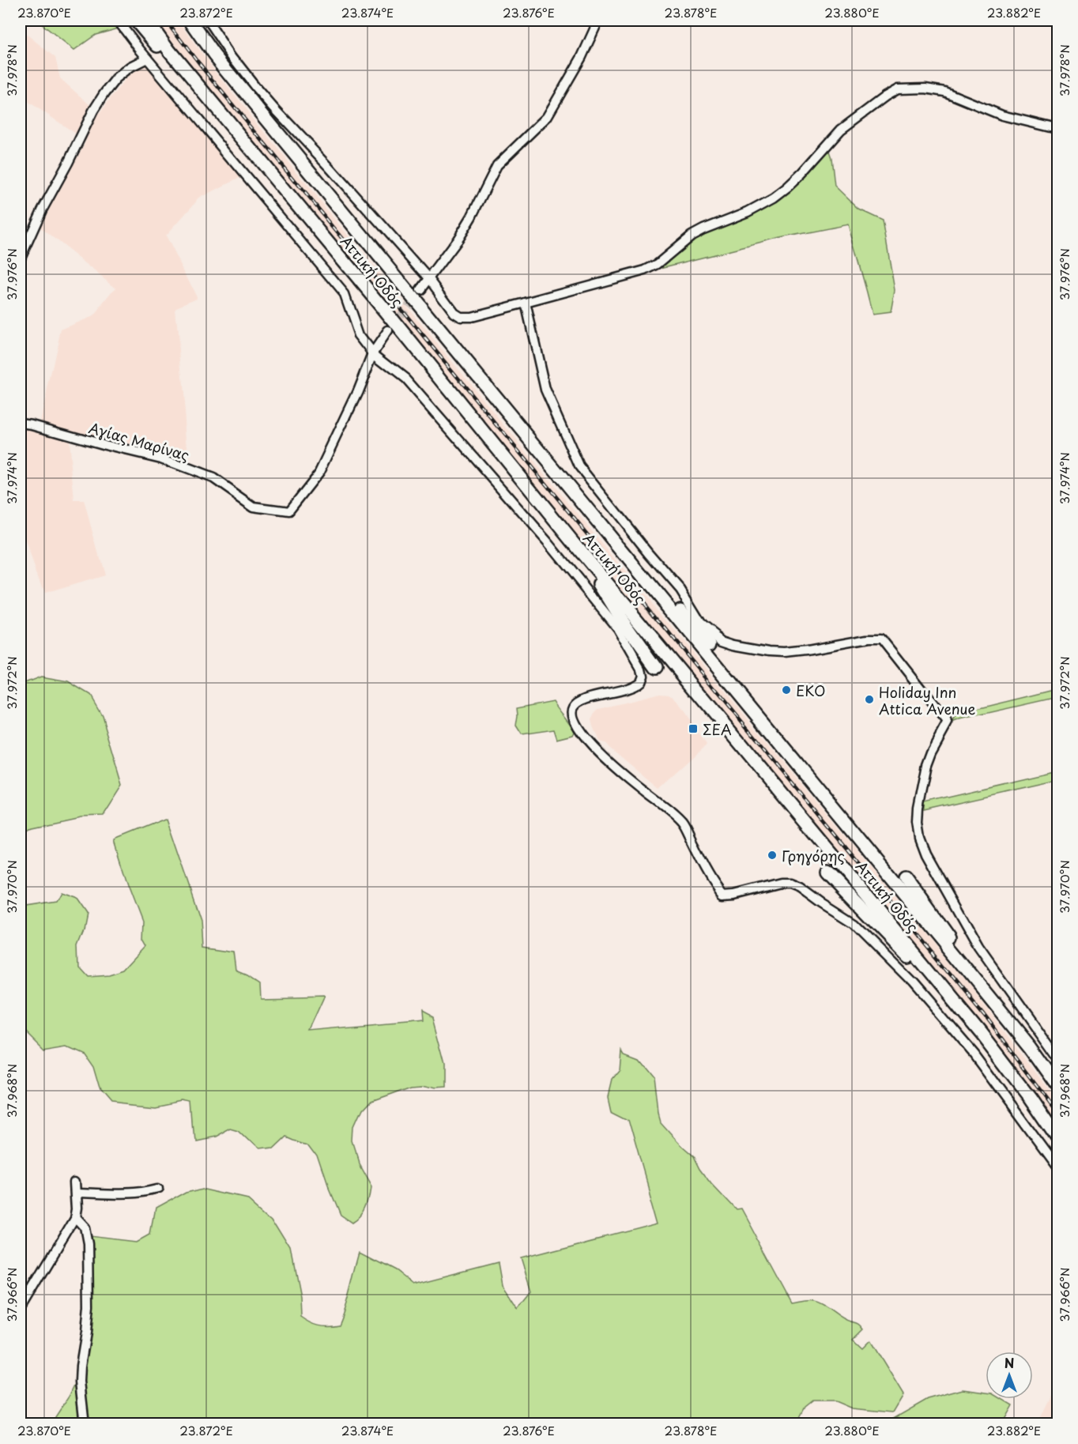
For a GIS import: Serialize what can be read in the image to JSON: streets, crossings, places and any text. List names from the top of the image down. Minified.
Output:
{"streets":{"highway":["Αττική Οδός"],"street":["Αγίας Μαρίνας"]},"places":{"other":["EKO","Holiday Inn Attica Avenue","Γρηγόρης"],"transit":["ΣΕΑ"]},"north":"top","coordinates":["23.870°E","23.872°E","23.874°E","23.876°E","23.878°E","23.880°E","23.882°E","37.978°N","37.976°N","37.974°N","37.972°N","37.970°N","37.968°N","37.966°N"]}
